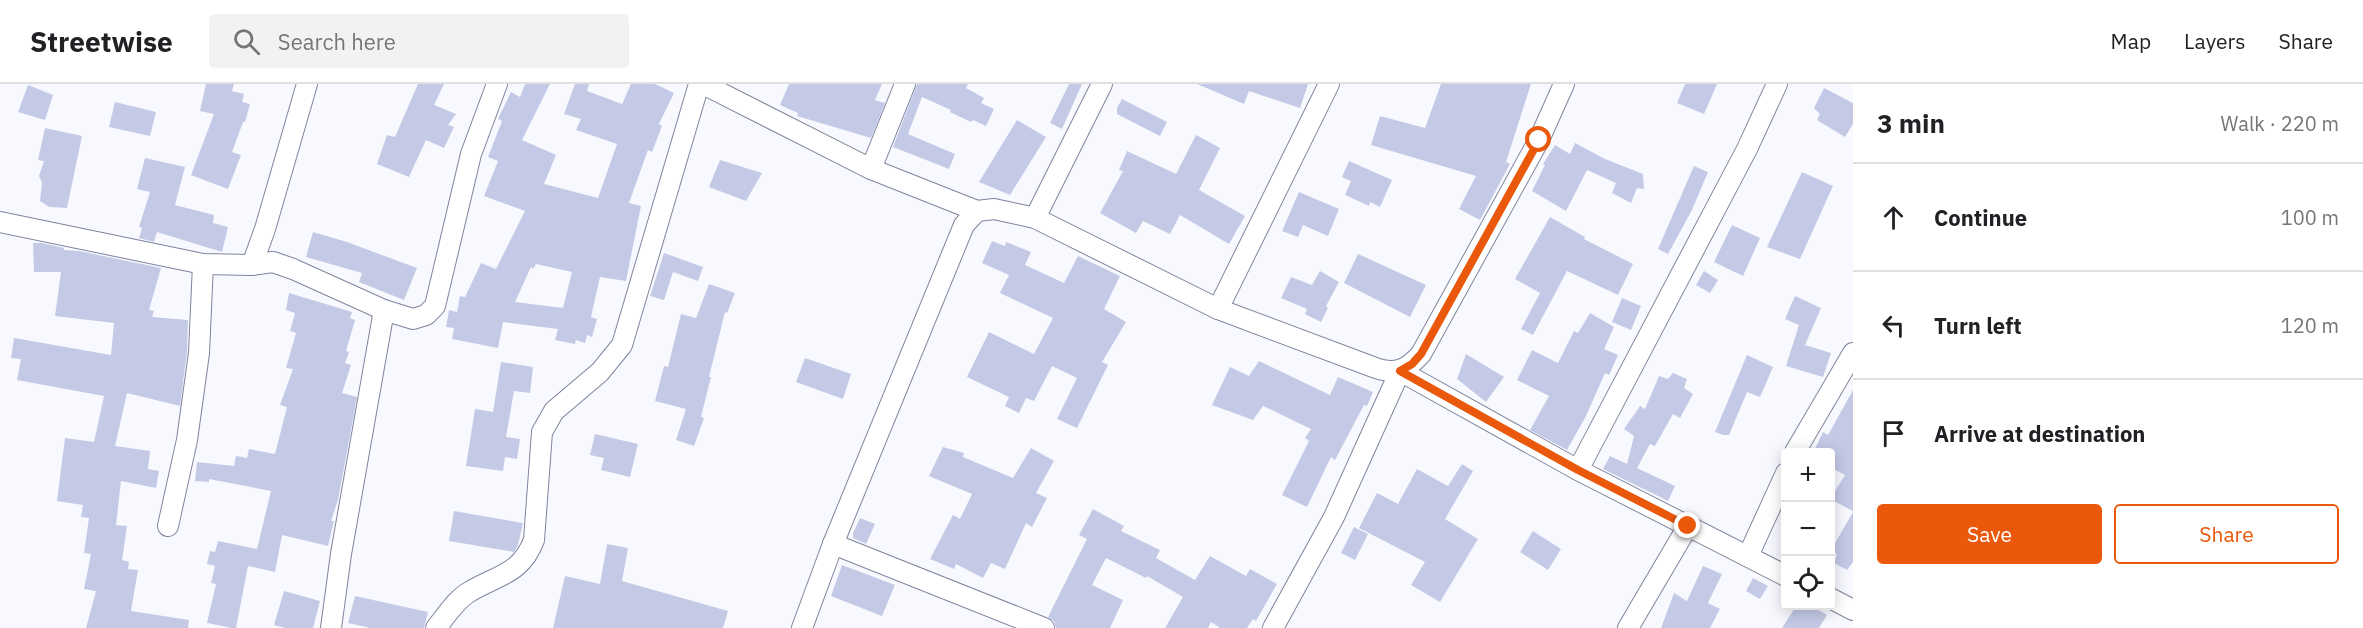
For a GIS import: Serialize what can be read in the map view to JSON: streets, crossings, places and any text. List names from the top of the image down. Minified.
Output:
{"page":{"header":"Streetwise","search":"Search here","nav":["Map","Layers","Share"],"heading":["3 min","Walk · 220 m"],"list":[["Continue","100 m"],["Turn left","120 m"],"Arrive at destination"],"map_buttons":["+","−"],"buttons":["Save","Share"]}}
